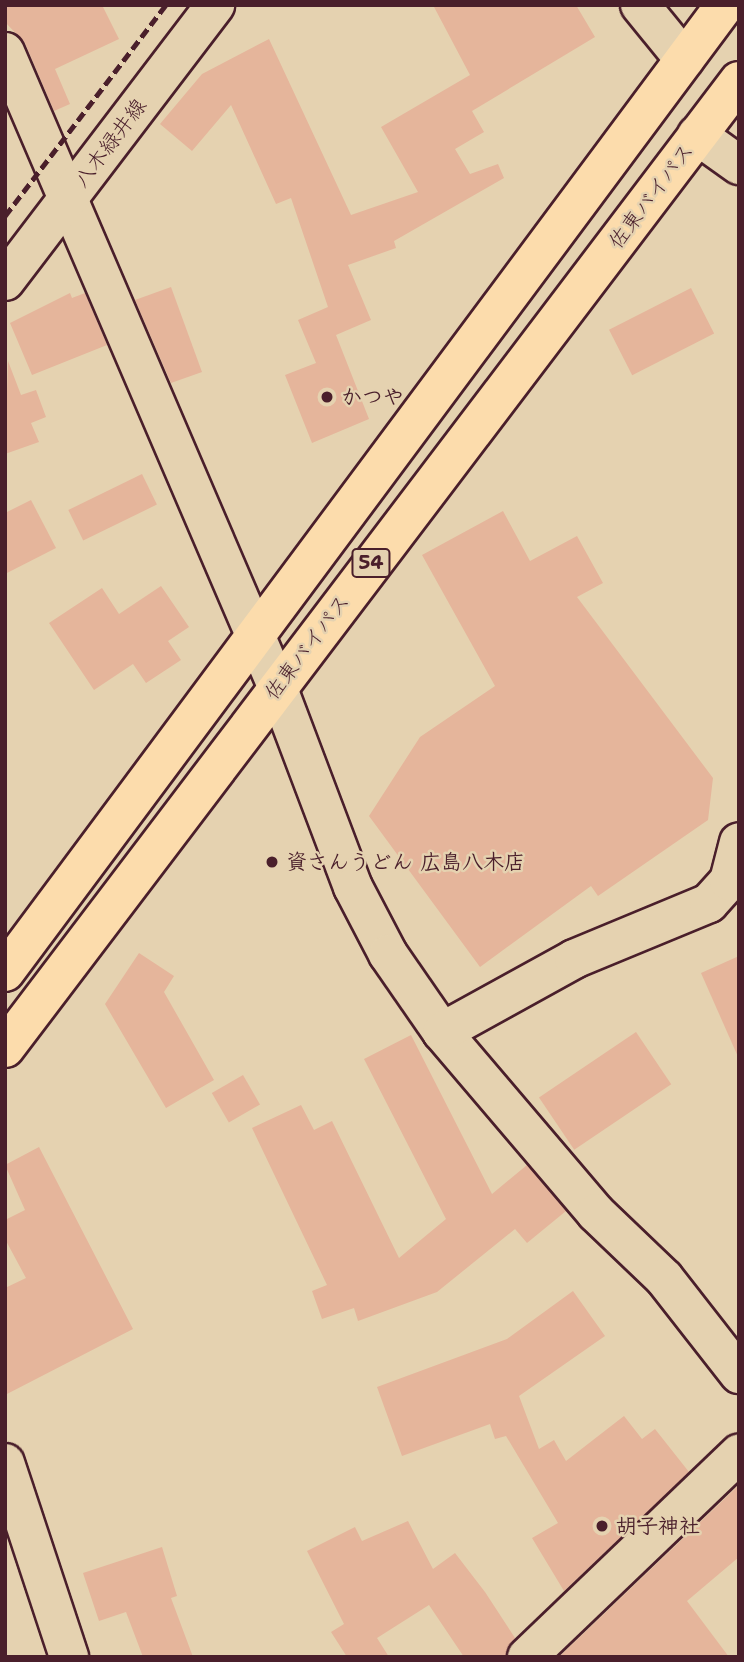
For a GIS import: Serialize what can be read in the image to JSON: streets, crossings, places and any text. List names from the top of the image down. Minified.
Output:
{"streets":{"highway":["佐東バイパス","54"],"street":["八木緑井線"]},"places":["かつや","資さんうどん 広島八木店","胡子神社"]}
